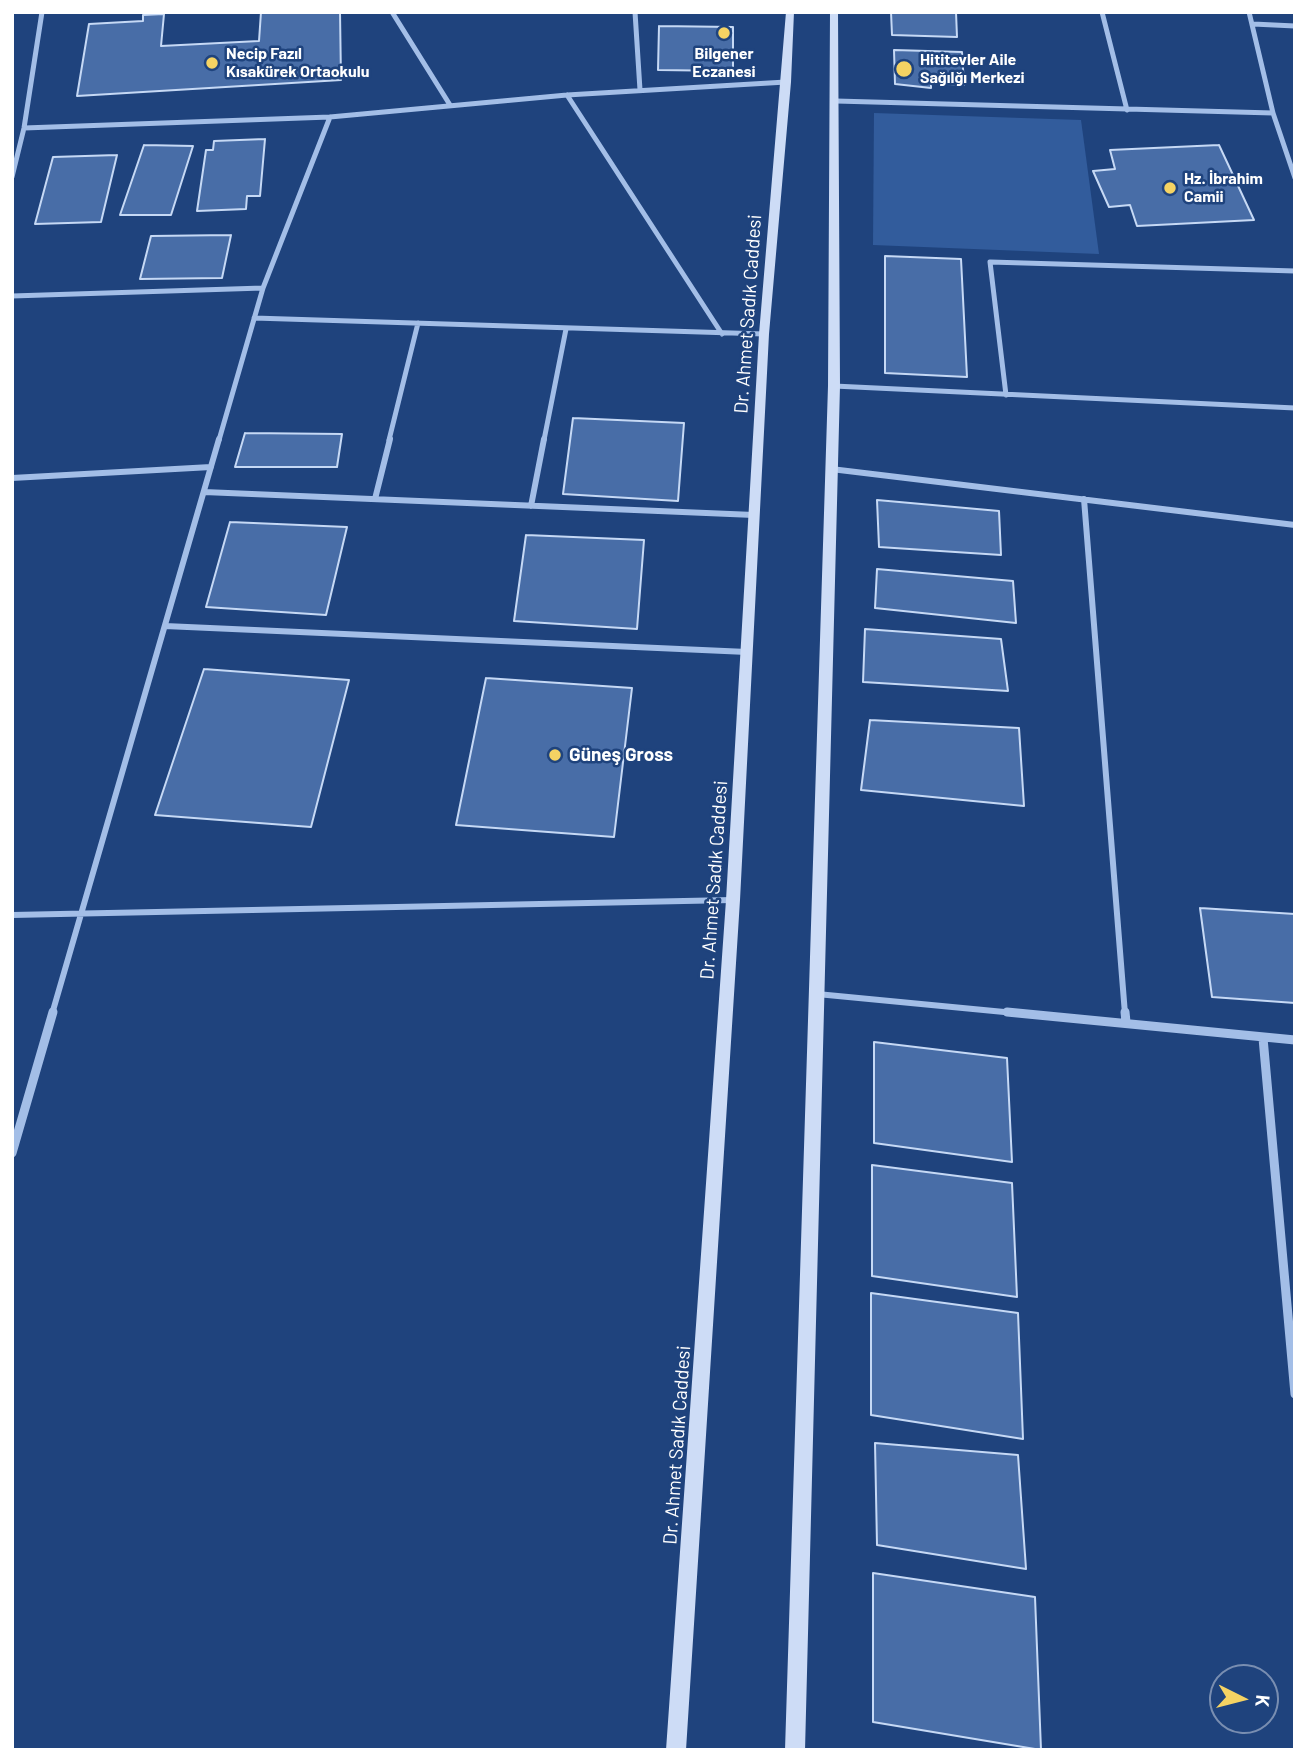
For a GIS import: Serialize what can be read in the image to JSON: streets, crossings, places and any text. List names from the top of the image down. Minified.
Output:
{"streets":{"street":["Dr. Ahmet Sadık Caddesi"]},"places":["Bilgener Eczanesi","Necip Fazıl Kısakürek Ortaokulu","Hititevler Aile Sağılğı Merkezi","Hz. İbrahim Camii","Güneş Gross"],"north":"right"}
